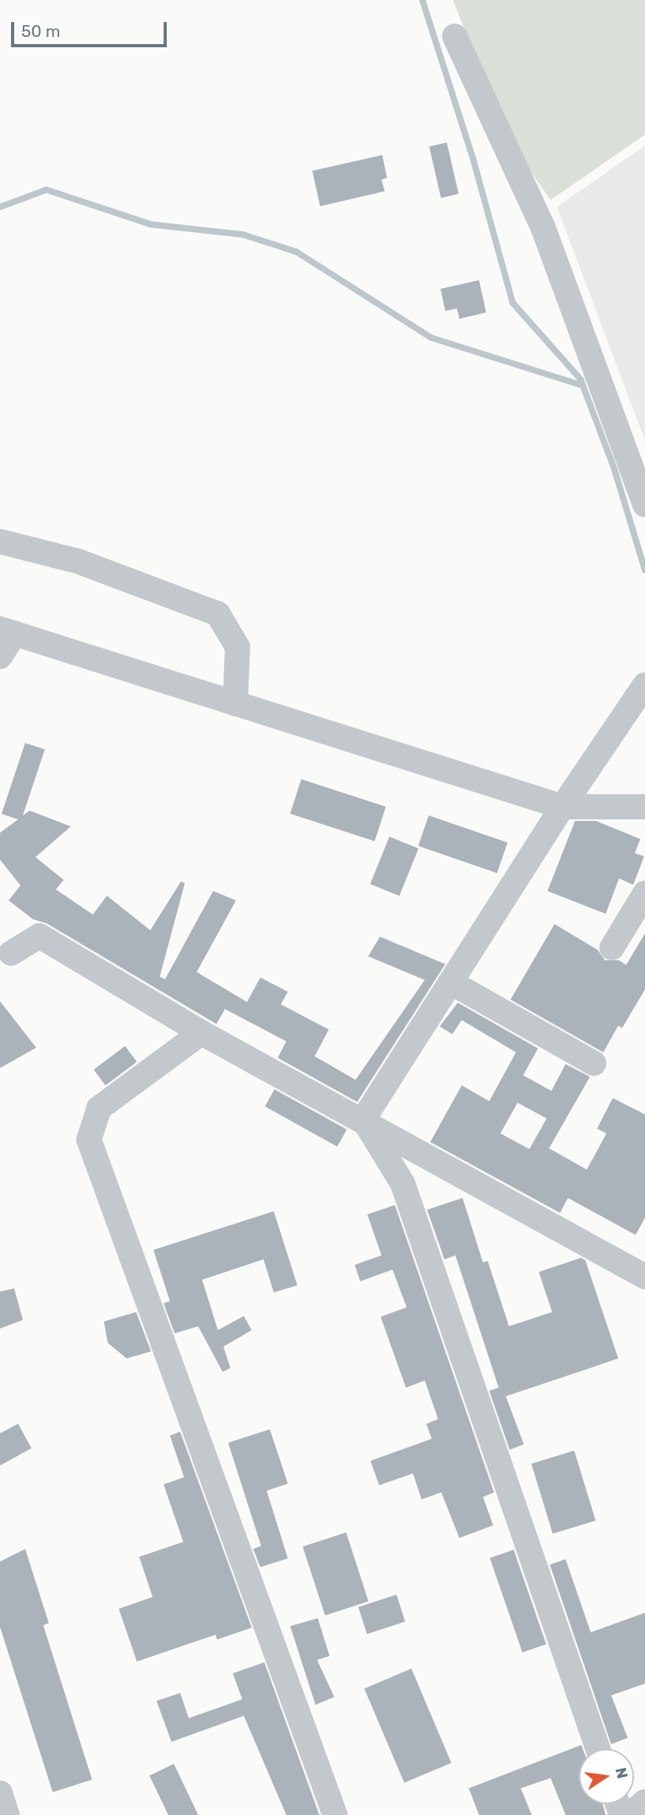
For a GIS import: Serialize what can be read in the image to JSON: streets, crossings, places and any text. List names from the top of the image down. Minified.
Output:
{"scale_bar":"50 m","north":"right"}
